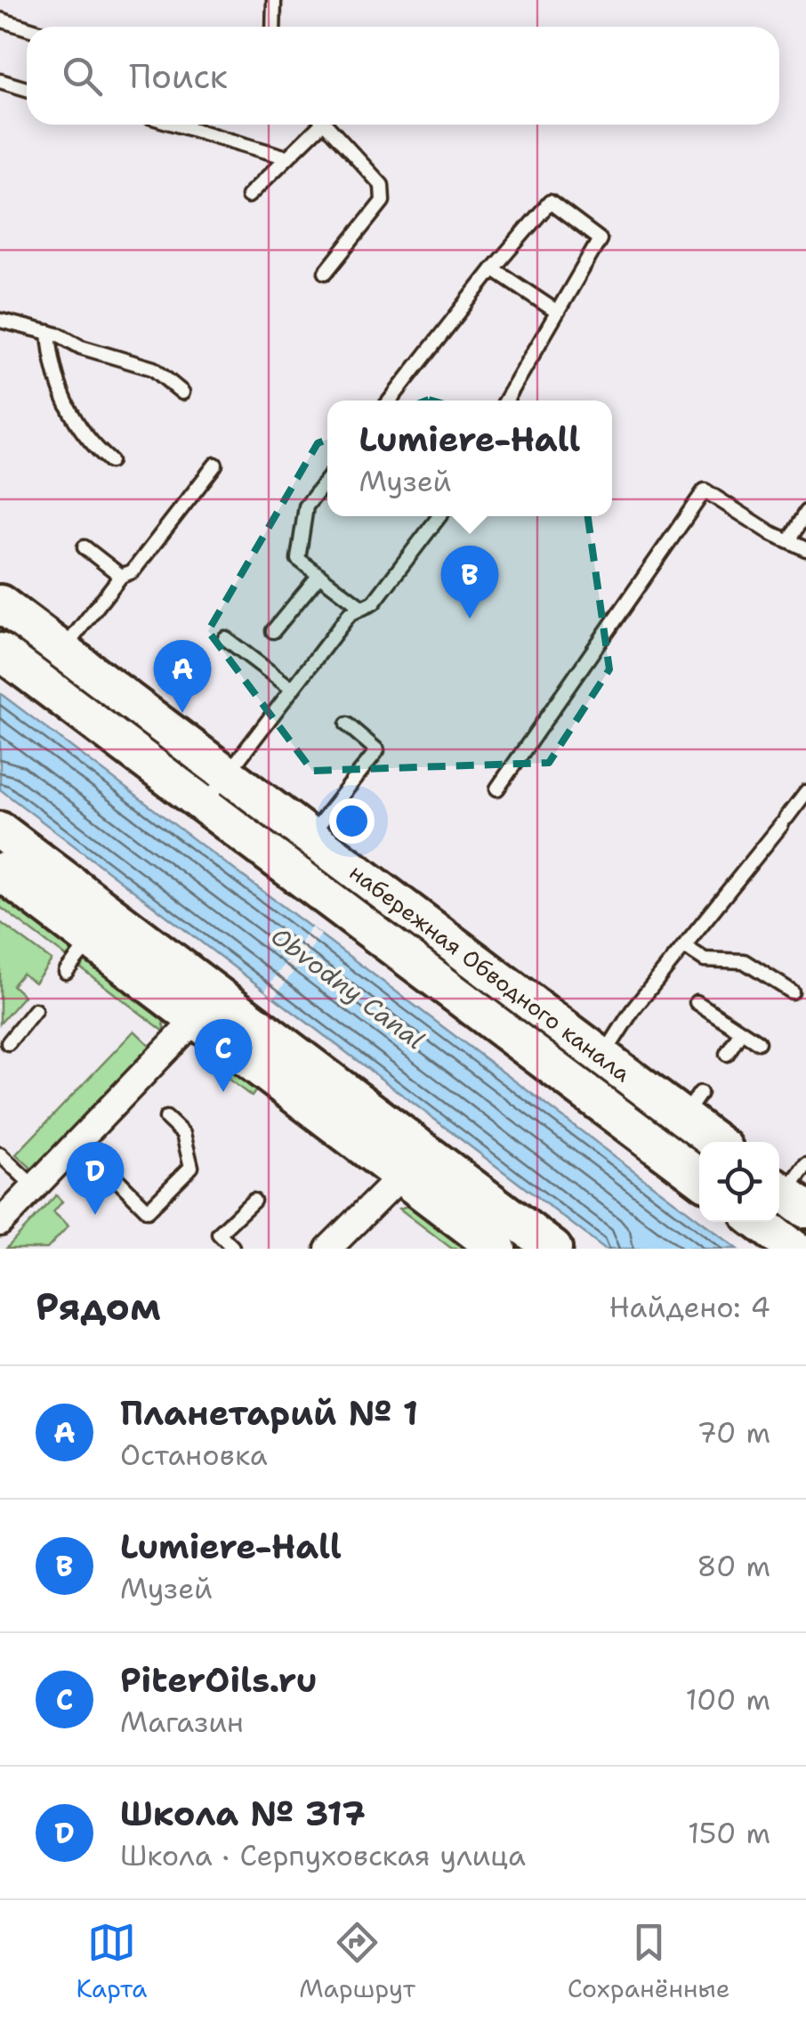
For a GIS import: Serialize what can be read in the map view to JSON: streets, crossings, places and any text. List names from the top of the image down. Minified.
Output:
{"streets":{"main road":["набережная Обводного канала"]},"water":["Obvodny Canal"],"page":{"search":"Поиск","popup":["Lumiere-Hall","Музей"],"pins":["B","A","C","D"],"heading":["Рядом","Найдено: 4"],"list":[{"mark":"A","name":"Планетарий № 1","note":"Остановка","value":"70 m"},{"mark":"B","name":"Lumiere-Hall","note":"Музей","value":"80 m"},{"mark":"C","name":"PiterOils.ru","note":"Магазин","value":"100 m"},{"mark":"D","name":"Школа № 317","note":"Школа · Серпуховская улица","value":"150 m"}],"nav":["Карта","Маршрут","Сохранённые"]}}
